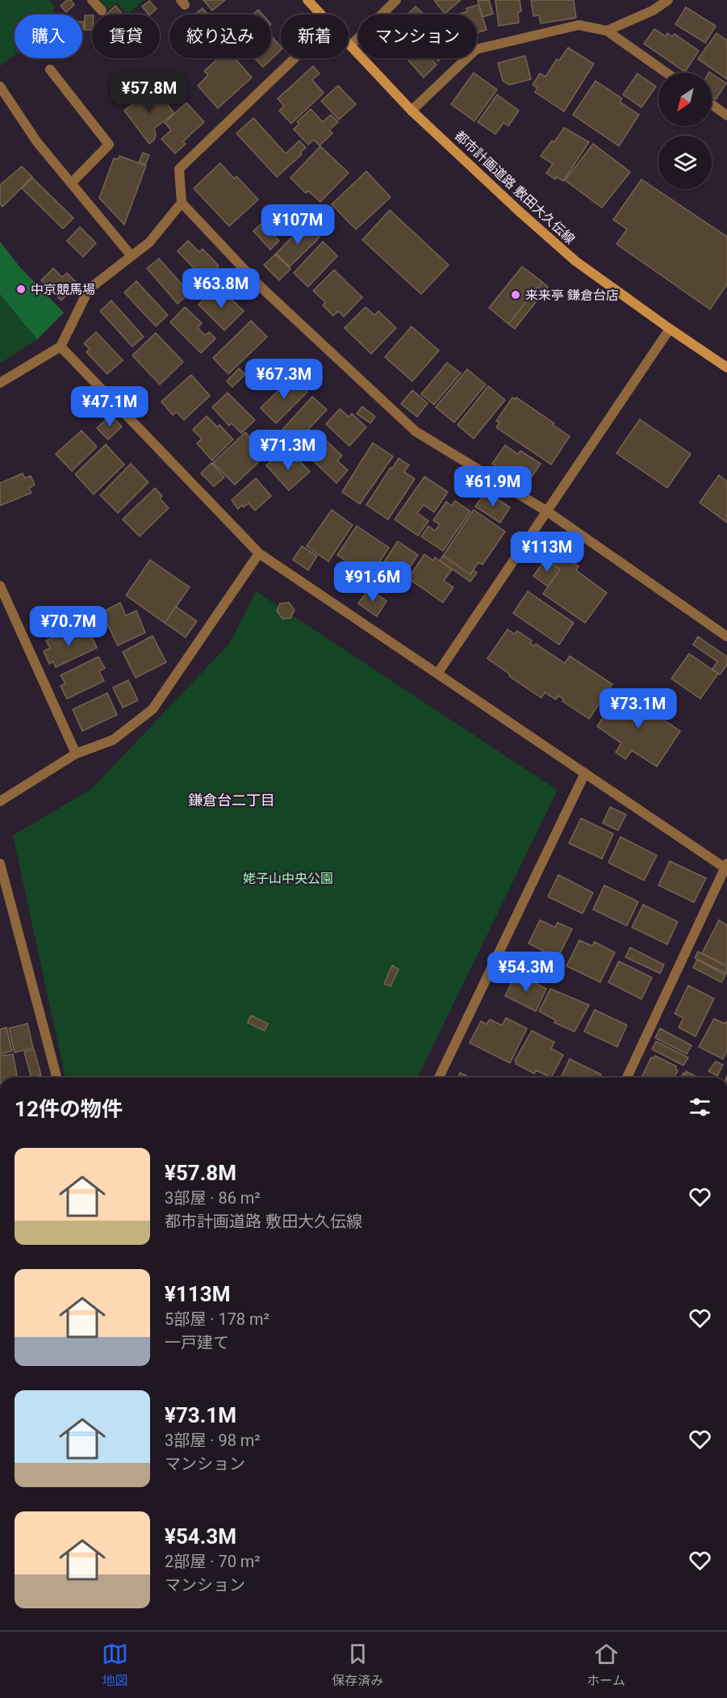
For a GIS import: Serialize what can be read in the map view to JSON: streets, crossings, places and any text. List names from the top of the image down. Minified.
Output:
{"streets":{"street":["都市計画道路 敷田大久伝線"]},"districts":["鎌倉台二丁目"],"parks":["姥子山中央公園"],"places":["中京競馬場","来来亭 鎌倉台店"],"north":"bottom left","page":{"chip":["購入","賃貸","絞り込み","新着","マンション"],"price":["¥57.8M","¥107M","¥63.8M","¥67.3M","¥47.1M","¥71.3M","¥61.9M","¥113M","¥91.6M","¥70.7M","¥73.1M","¥54.3M"],"heading":"12件の物件","list":[{"name":"¥57.8M","note":"3部屋 · 86 m² · 都市計画道路 敷田大久伝線"},{"name":"¥113M","note":"5部屋 · 178 m² · 一戸建て"},{"name":"¥73.1M","note":"3部屋 · 98 m² · マンション"},{"name":"¥54.3M","note":"2部屋 · 70 m² · マンション"}],"tabs":["地図","保存済み","ホーム"]}}
